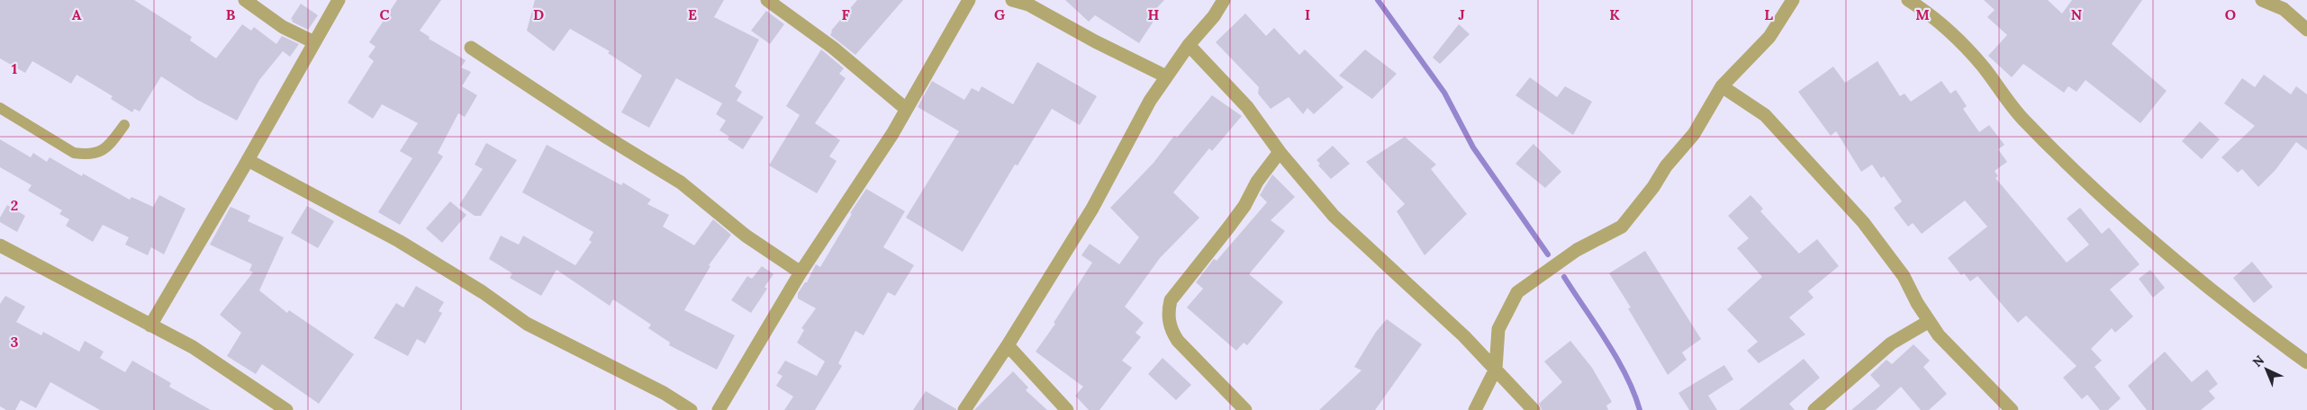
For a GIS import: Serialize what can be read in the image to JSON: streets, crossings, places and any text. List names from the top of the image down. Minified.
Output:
{"north":"top left","grid":{"columns":["A","B","C","D","E","F","G","H","I","J","K","L","M","N","O"],"rows":["1","2","3"]}}
